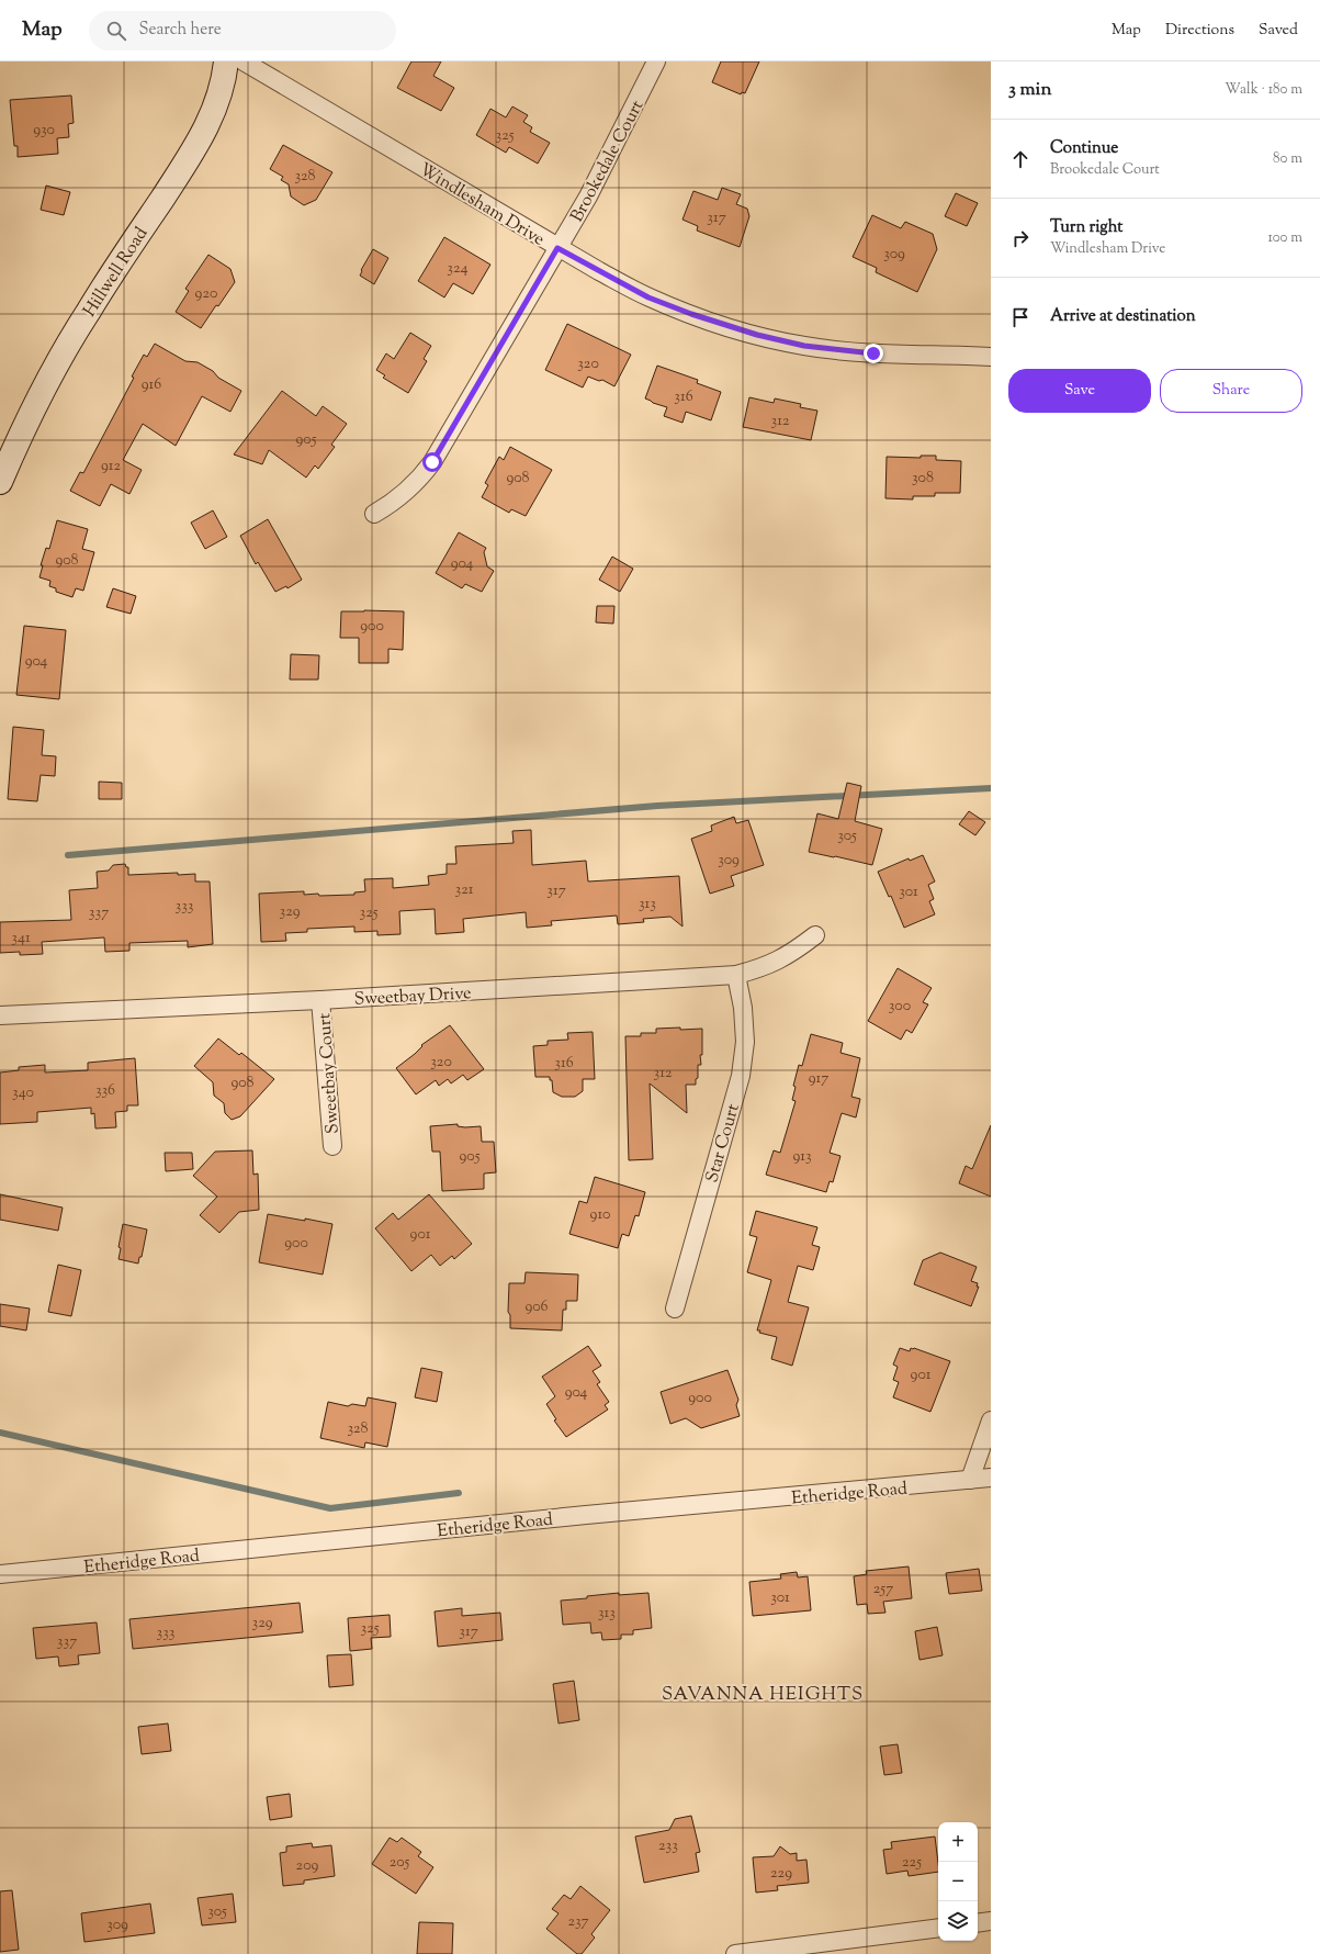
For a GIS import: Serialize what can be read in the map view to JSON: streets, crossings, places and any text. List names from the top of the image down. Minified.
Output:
{"streets":{"street":["Brookedale Court","Windlesham Drive","Hillwell Road","Sweetbay Drive","Sweetbay Court","Star Court","Etheridge Road"]},"crossings":[["Brookedale Court","Windlesham Drive"],["Sweetbay Drive","Sweetbay Court"],["Sweetbay Drive","Star Court"]],"districts":["SAVANNA HEIGHTS"],"house_numbers":["930","325","328","317","309","324","920","320","916","316","312","905","912","908","308","908","904","900","904","305","309","321","317","301","313","333","329","337","325","341","300","320","316","312","917","908","336","340","905","913","910","901","900","906","901","904","900","328","257","301","313","329","325","317","333","337","233","205","225","209","229","305","237","309"],"page":{"header":"Map","search":"Search here","nav":["Map","Directions","Saved"],"heading":["3 min","Walk · 180 m"],"list":[["Continue","Brookedale Court","80 m"],["Turn right","Windlesham Drive","100 m"],"Arrive at destination"],"buttons":["Save","Share"],"map_buttons":["+","−"]}}
